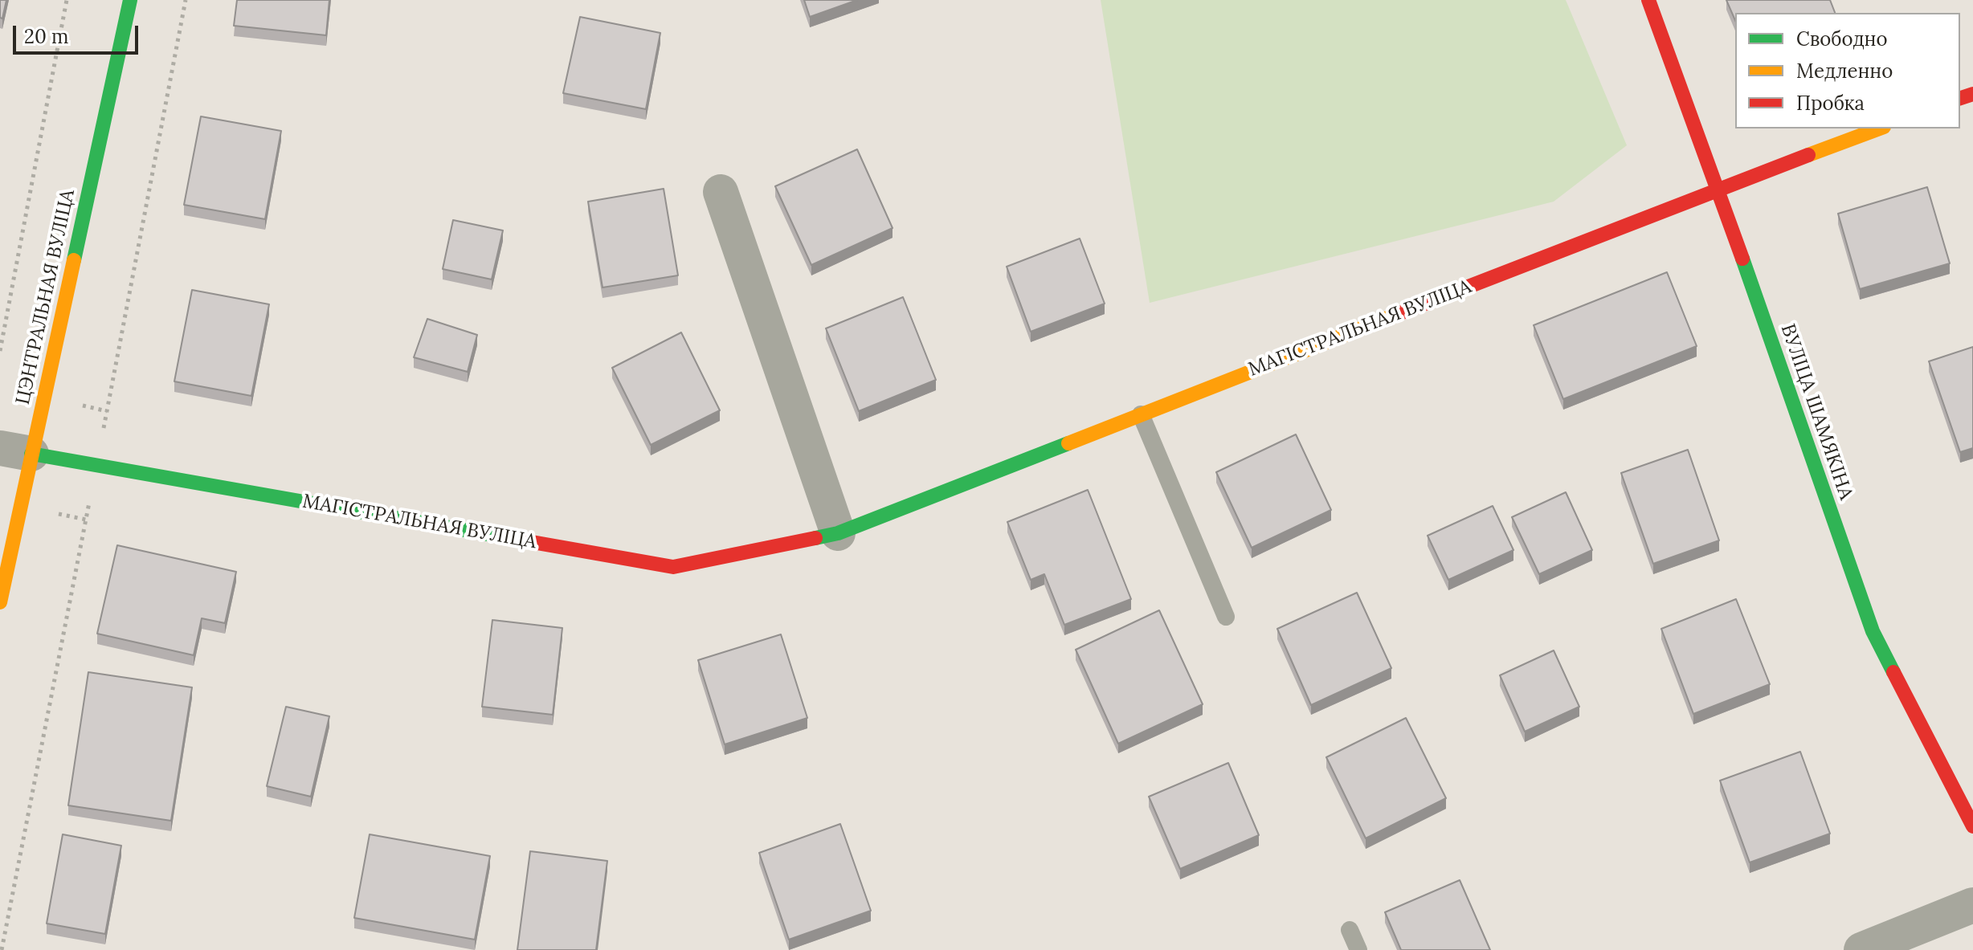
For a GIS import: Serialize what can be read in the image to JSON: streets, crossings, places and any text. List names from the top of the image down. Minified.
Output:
{"streets":{"street":["ЦЭНТРАЛЬНАЯ ВУЛІЦА","МАГІСТРАЛЬНАЯ ВУЛІЦА","ВУЛІЦА ШАМЯКІНА"]},"crossings":[["ЦЭНТРАЛЬНАЯ ВУЛІЦА","МАГІСТРАЛЬНАЯ ВУЛІЦА"],["МАГІСТРАЛЬНАЯ ВУЛІЦА","ВУЛІЦА ШАМЯКІНА"]],"legend":["Свободно","Медленно","Пробка"],"scale_bar":"20 m"}
